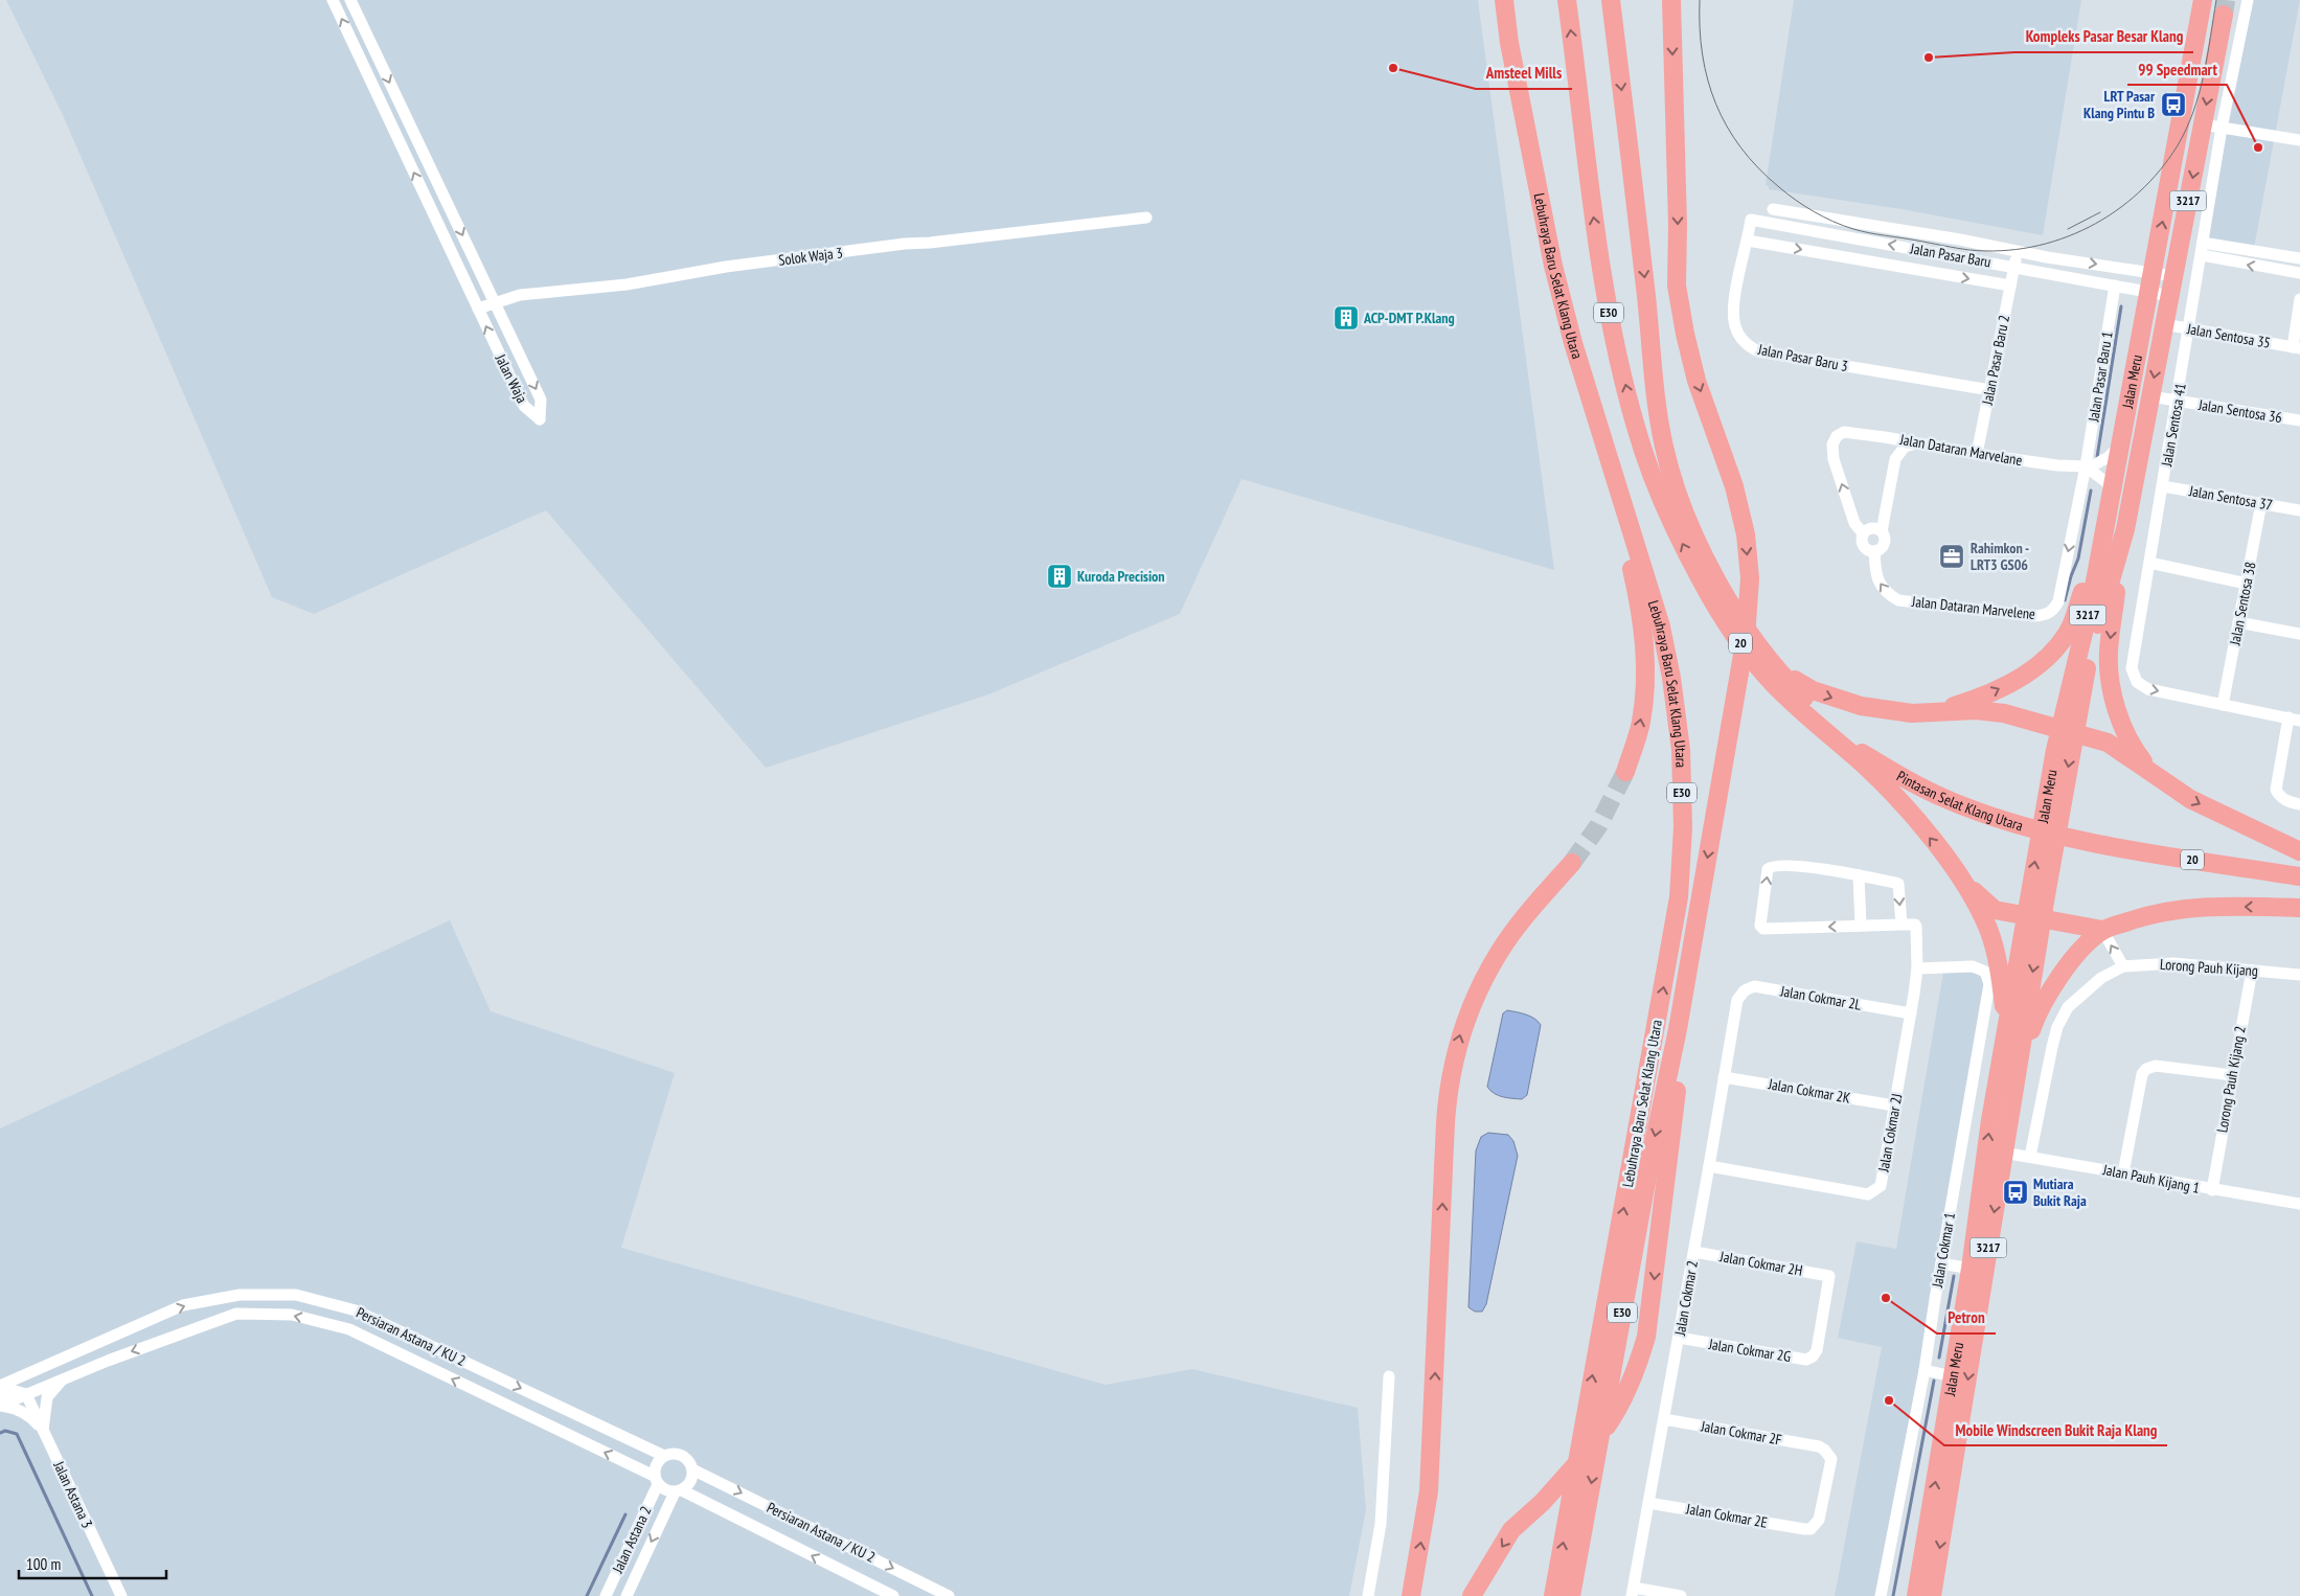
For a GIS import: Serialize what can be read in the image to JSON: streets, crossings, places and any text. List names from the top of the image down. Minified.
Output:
{"streets":{"highway":["3217","Lebuhraya Baru Selat Klang Utara","E30","Jalan Meru","20","Pintasan Selat Klang Utara"],"street":["Jalan Pasar Baru","Solok Waja 3","Jalan Sentosa 35","Jalan Pasar Baru 3","Jalan Pasar Baru 2","Jalan Pasar Baru 1","Jalan Waja","Jalan Sentosa 36","Jalan Sentosa 41","Jalan Dataran Marvelane","Jalan Sentosa 37","Jalan Sentosa 38","Jalan Dataran Marvelene","Lorong Pauh Kijang","Jalan Cokmar 2L","Lorong Pauh Kijang 2","Jalan Cokmar 2K","Jalan Cokmar 2J","Jalan Pauh Kijang 1","Jalan Cokmar 1","Jalan Cokmar 2H","Jalan Cokmar 2","Persiaran Astana / KU 2","Jalan Cokmar 2G","Jalan Cokmar 2F","Jalan Astana 3","Jalan Cokmar 2E","Jalan Astana 2"]},"crossings":[["Jalan Pasar Baru","Jalan Pasar Baru 3"],["Jalan Pasar Baru","Jalan Pasar Baru 2"],["Jalan Pasar Baru","Jalan Pasar Baru 1"],["Jalan Pasar Baru","Jalan Meru"],["Solok Waja 3","Jalan Waja"],["E30","20"],["Jalan Sentosa 35","Jalan Meru"],["Jalan Sentosa 35","Jalan Sentosa 41"],["Jalan Pasar Baru 3","Jalan Pasar Baru 2"],["Jalan Pasar Baru 2","Jalan Dataran Marvelane"],["Jalan Pasar Baru 1","Jalan Dataran Marvelane"],["Jalan Pasar Baru 1","Jalan Dataran Marvelene"],["Jalan Meru","Jalan Sentosa 36"],["Jalan Meru","Jalan Pauh Kijang 1"],["Jalan Sentosa 36","Jalan Sentosa 41"],["Jalan Sentosa 41","Jalan Sentosa 37"],["Jalan Sentosa 41","Jalan Sentosa 38"],["Jalan Dataran Marvelane","Jalan Dataran Marvelene"],["Jalan Sentosa 37","Jalan Sentosa 38"],["20","Pintasan Selat Klang Utara"],["Lorong Pauh Kijang","Lorong Pauh Kijang 2"],["Lorong Pauh Kijang","Jalan Pauh Kijang 1"],["Jalan Cokmar 2L","Jalan Cokmar 2J"],["Jalan Cokmar 2L","Jalan Cokmar 2"],["Lorong Pauh Kijang 2","Jalan Pauh Kijang 1"],["Jalan Cokmar 2K","Jalan Cokmar 2J"],["Jalan Cokmar 2K","Jalan Cokmar 2"],["Jalan Cokmar 2J","Jalan Cokmar 1"],["Jalan Cokmar 2J","Jalan Cokmar 2"],["Jalan Cokmar 2H","Jalan Cokmar 2"],["Jalan Cokmar 2H","Jalan Cokmar 2G"],["Jalan Cokmar 2","Jalan Cokmar 2G"],["Jalan Cokmar 2","Jalan Cokmar 2F"],["Jalan Cokmar 2","Jalan Cokmar 2E"],["Persiaran Astana / KU 2","Jalan Astana 3"],["Persiaran Astana / KU 2","Jalan Astana 2"],["Jalan Cokmar 2F","Jalan Cokmar 2E"]],"places":{"other":["Kompleks Pasar Besar Klang","Amsteel Mills","99 Speedmart","Petron","Mobile Windscreen Bukit Raja Klang"],"bus stop":["LRT Pasar Klang Pintu B","Mutiara Bukit Raja"],"building":["ACP-DMT P.Klang","Kuroda Precision"],"office":["Rahimkon - LRT3 GS06"]},"scale_bar":"100 m"}
